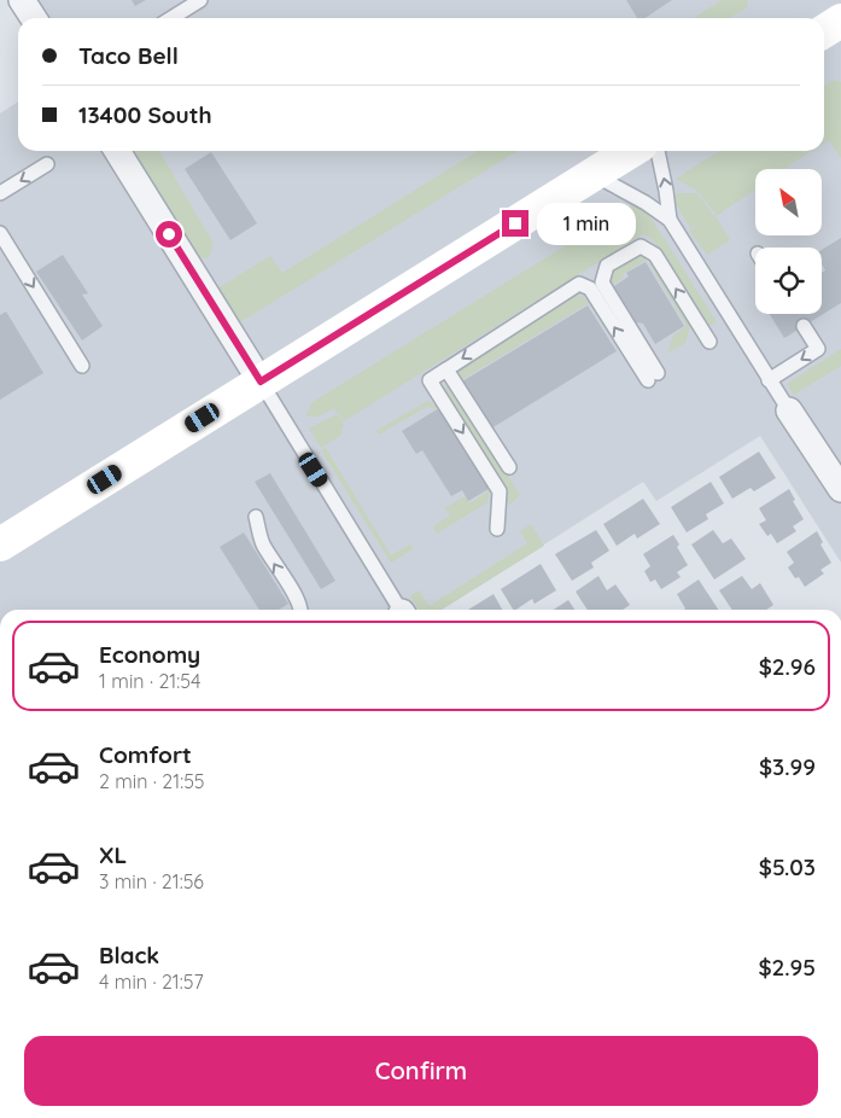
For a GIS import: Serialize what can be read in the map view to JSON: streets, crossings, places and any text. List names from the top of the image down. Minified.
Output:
{"north":"top left","page":{"banner":["Taco Bell","13400 South"],"bubble":"1 min","list":[{"name":"Economy","note":"1 min · 21:54","value":"$2.96"},{"name":"Comfort","note":"2 min · 21:55","value":"$3.99"},{"name":"XL","note":"3 min · 21:56","value":"$5.03"},{"name":"Black","note":"4 min · 21:57","value":"$2.95"}],"buttons":"Confirm"}}
